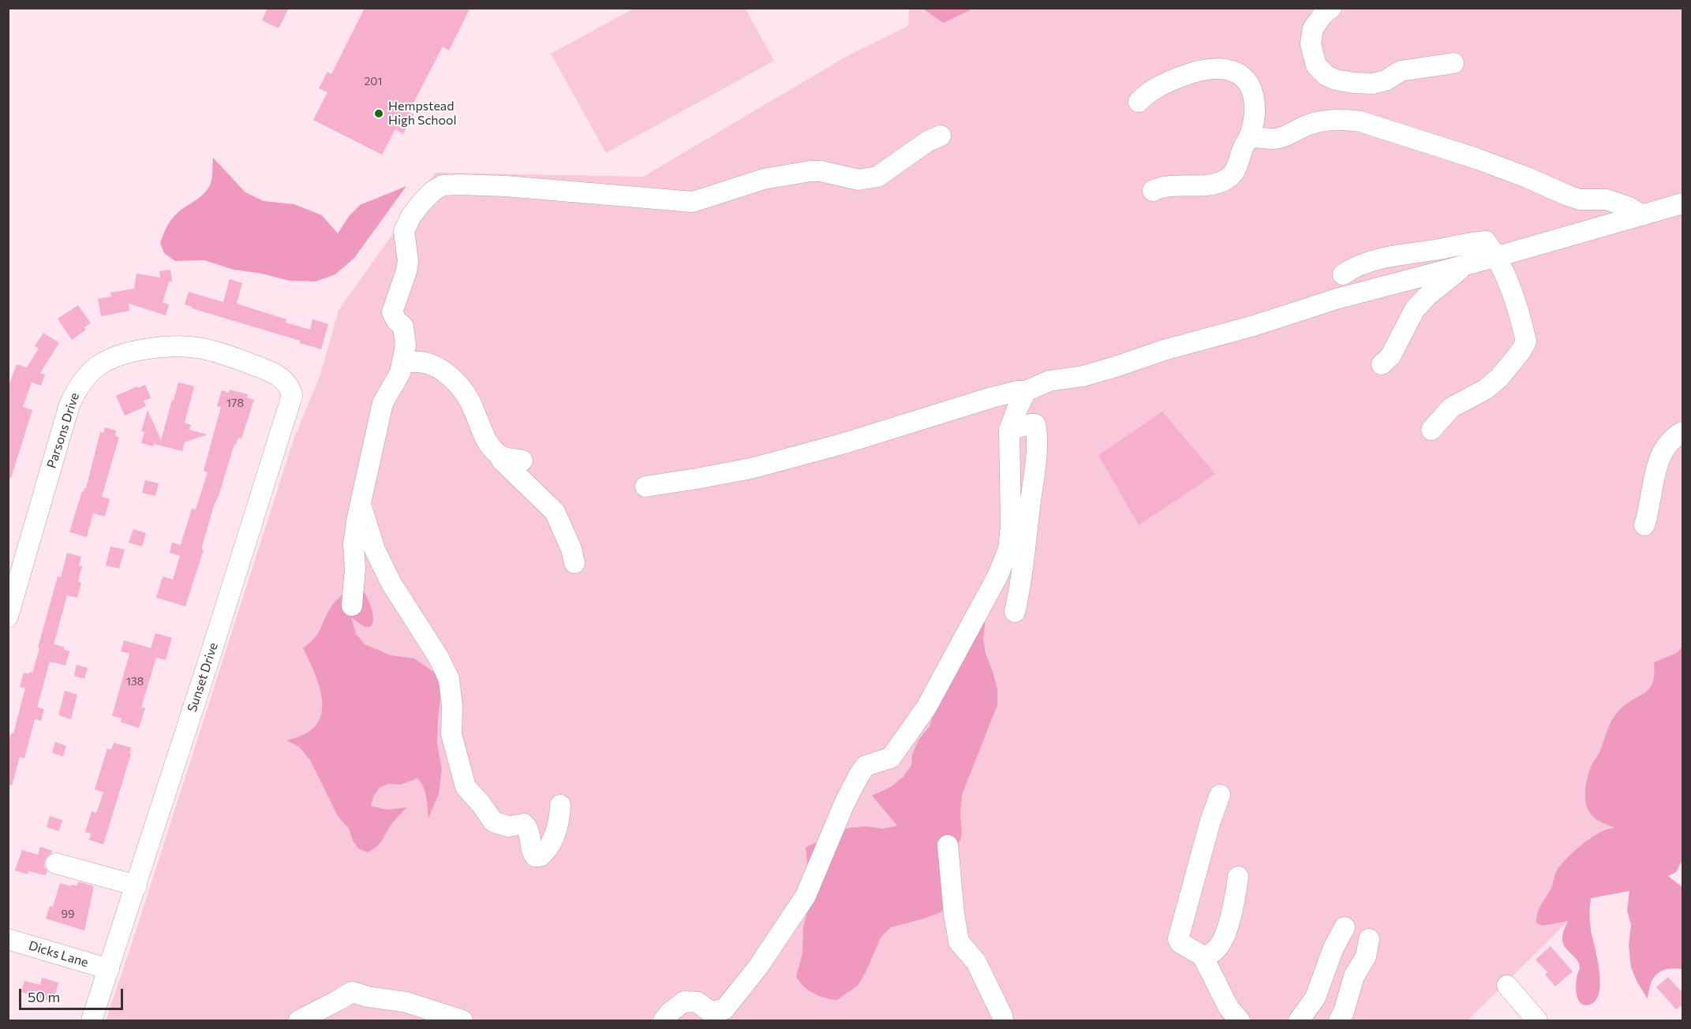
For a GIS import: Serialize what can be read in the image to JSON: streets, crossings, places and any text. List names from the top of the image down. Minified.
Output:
{"streets":{"street":["Parsons Drive","Sunset Drive","Dicks Lane"]},"crossings":[["Parsons Drive","Sunset Drive"],["Sunset Drive","Dicks Lane"]],"places":["Hempstead High School"],"house_numbers":["201","178","138","99"],"scale_bar":"50 m"}
